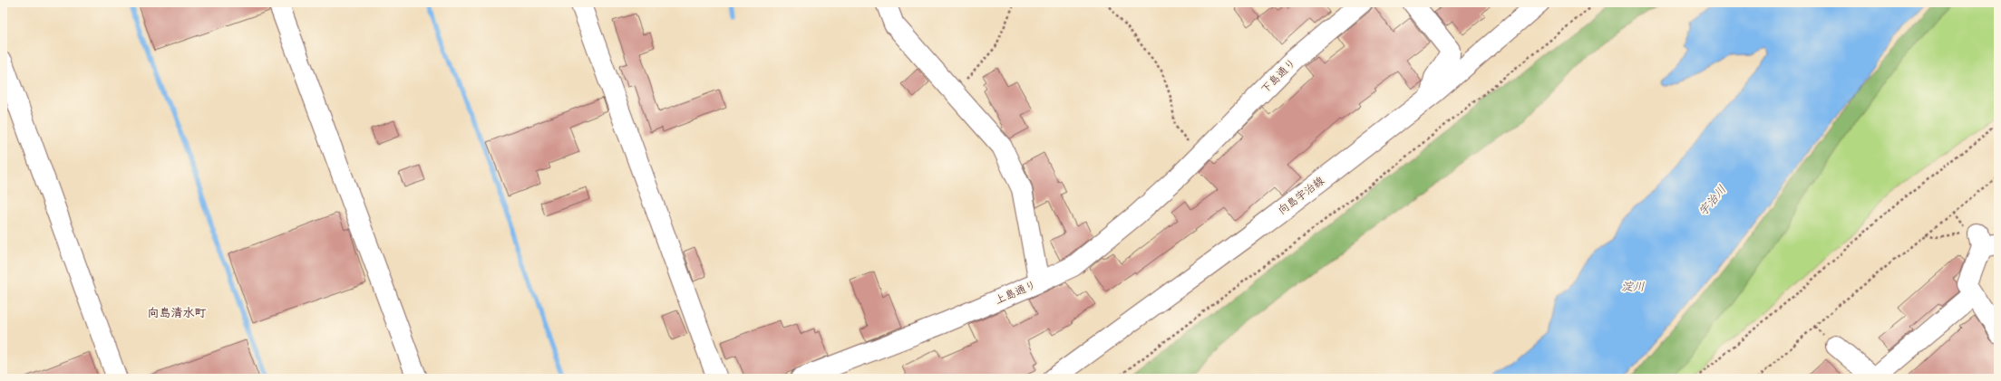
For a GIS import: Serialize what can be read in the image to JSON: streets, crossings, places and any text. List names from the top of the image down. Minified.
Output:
{"streets":{"street":["下島通り","向島宇治線","上島通り"]},"crossings":[["下島通り","上島通り"]],"districts":["向島清水町"],"water":["宇治川","淀川"]}
